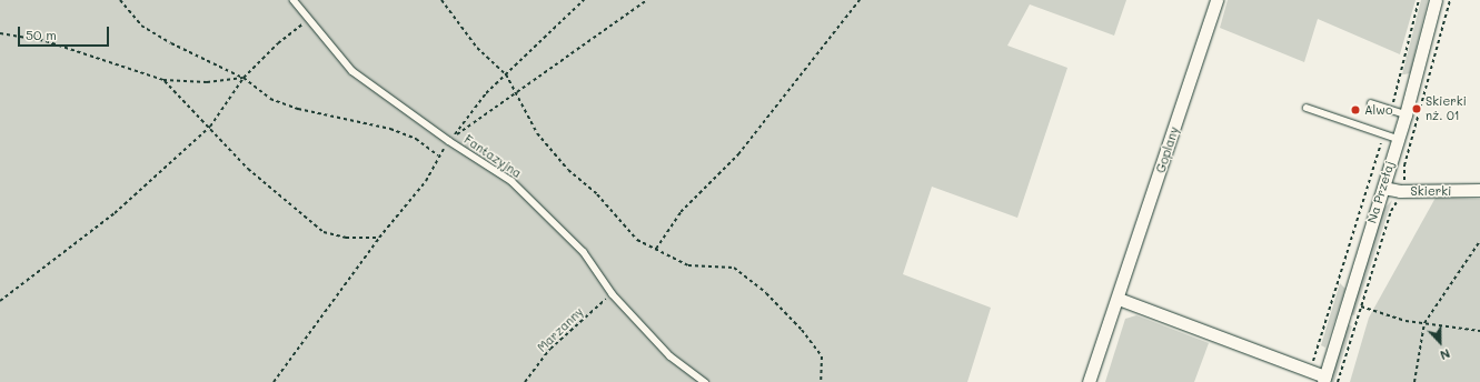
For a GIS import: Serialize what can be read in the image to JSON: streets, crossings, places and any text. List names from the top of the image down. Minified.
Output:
{"streets":{"street":["Goplany","Skierki","Na Przełaj"],"lane":["Fantazyjna"],"path":["Marzanny"]},"crossings":[["Fantazyjna","Marzanny"],["Skierki","Na Przełaj"]],"places":["Skierki nż. 01","Alwo"],"scale_bar":"50 m","north":"bottom"}
